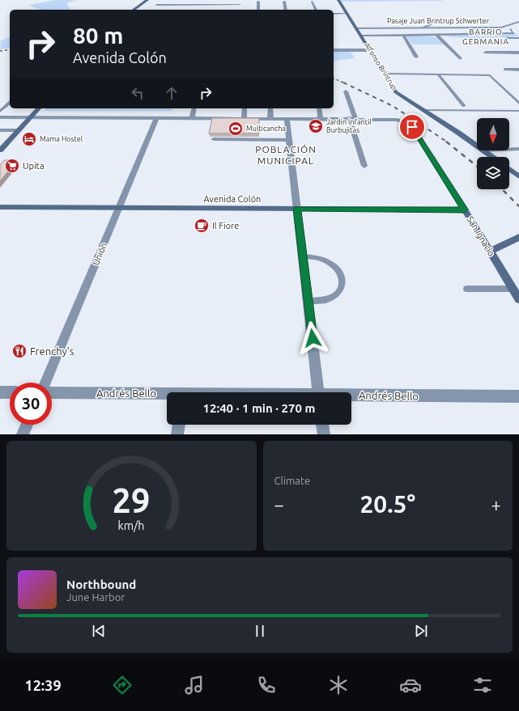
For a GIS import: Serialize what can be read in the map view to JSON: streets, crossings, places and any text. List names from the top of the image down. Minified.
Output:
{"streets":{"street":["Pasaje Juan Brintrup Schwerter","Alfonso Brintrup","Avenida Colón","San Ignacio","Unión","Andrés Bello"]},"crossings":[["Pasaje Juan Brintrup Schwerter","Alfonso Brintrup"],["Avenida Colón","San Ignacio"],["Avenida Colón","Unión"]],"districts":["BARRIO GERMANIA","POBLACIÓN MUNICIPAL"],"places":{"school or university":["Jardín Infantil Burbujitas"],"sports":["Multicancha"],"hotel":["Mama Hostel"],"supermarket":["Upita"],"cafe":["Il Fiore"],"restaurant":["Frenchy's"]},"north":"bottom","page":{"turn":["80 m","Avenida Colón"],"limit":"30","trip":"12:40 · 1 min · 270 m","tile":"Climate","heat":["−","20.5°","+"],"song":["Northbound","June Harbor"],"tabs":"12:39","gauge":["29","km/h"]}}
